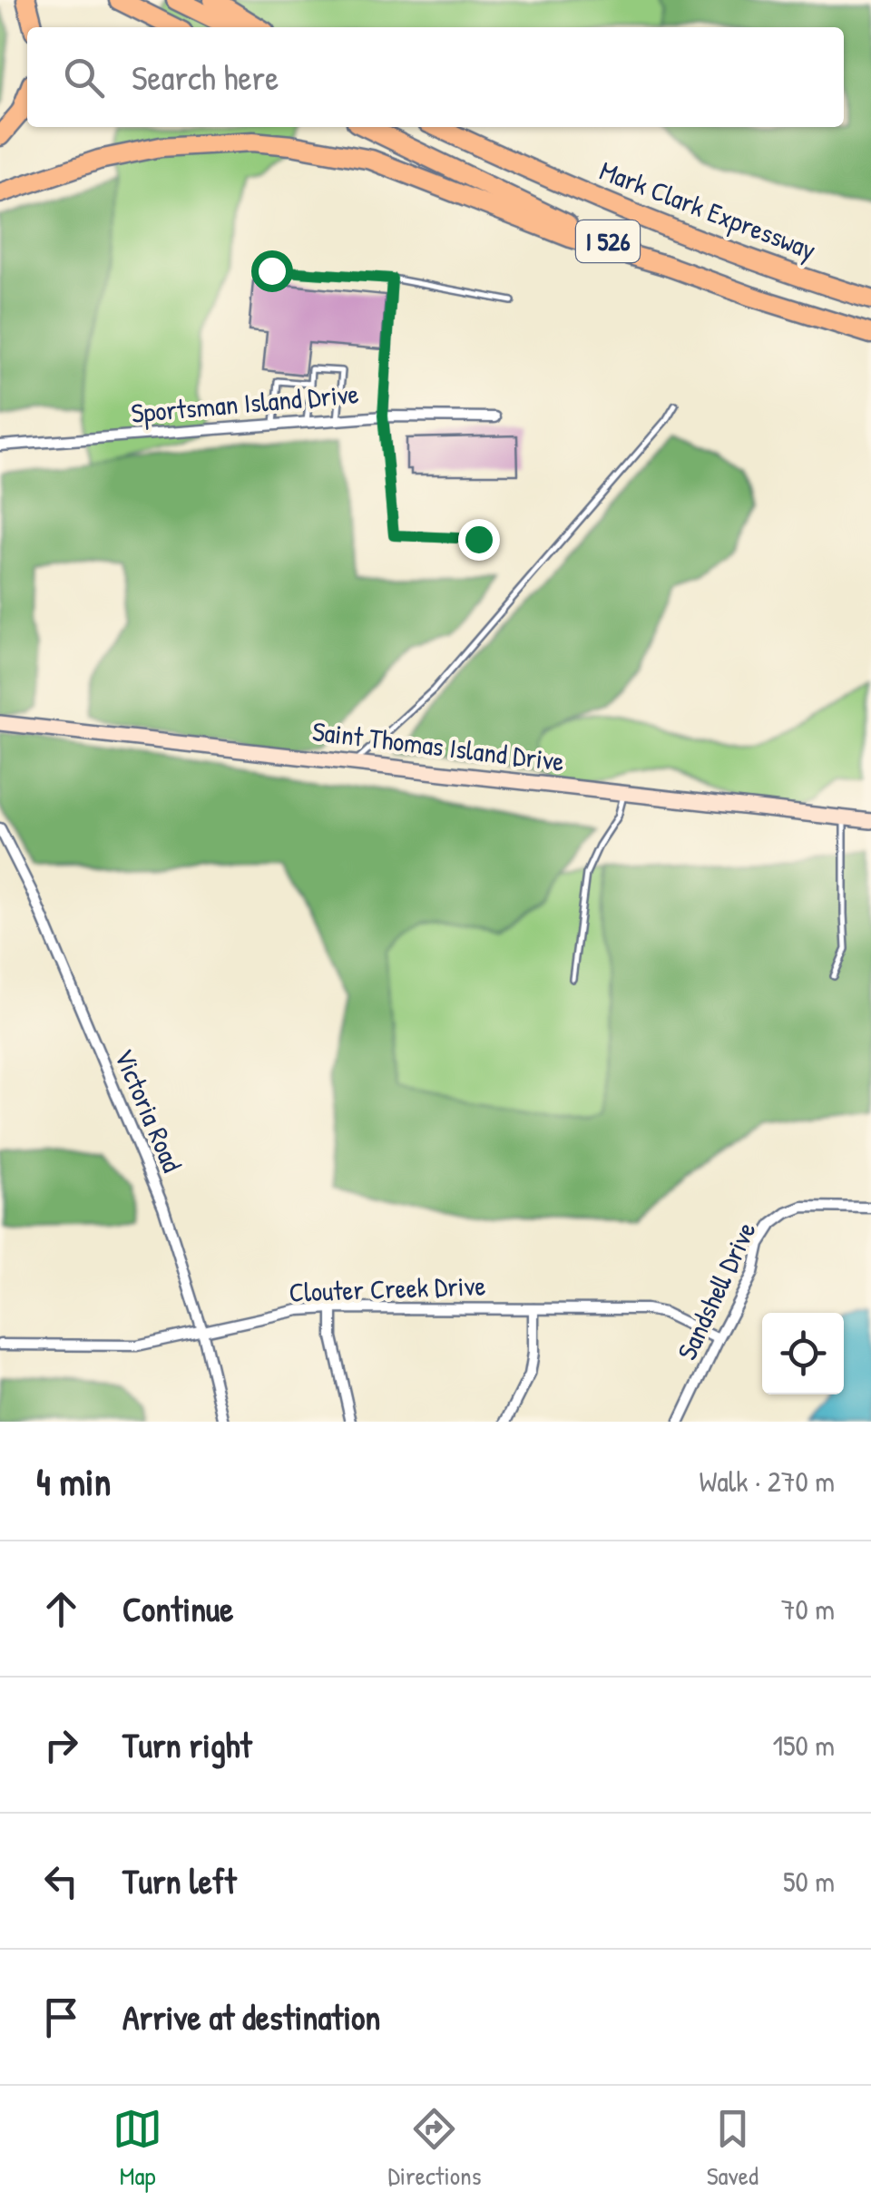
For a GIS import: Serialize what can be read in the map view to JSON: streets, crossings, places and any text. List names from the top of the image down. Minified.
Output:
{"streets":{"highway":["Mark Clark Expressway","I 526"],"main road":["Saint Thomas Island Drive"],"street":["Sportsman Island Drive","Victoria Road","Clouter Creek Drive","Sandshell Drive"]},"crossings":[["Victoria Road","Clouter Creek Drive"],["Clouter Creek Drive","Sandshell Drive"]],"page":{"search":"Search here","heading":["4 min","Walk · 270 m"],"list":[["Continue","70 m"],["Turn right","150 m"],["Turn left","50 m"],"Arrive at destination"],"nav":["Map","Directions","Saved"]}}
